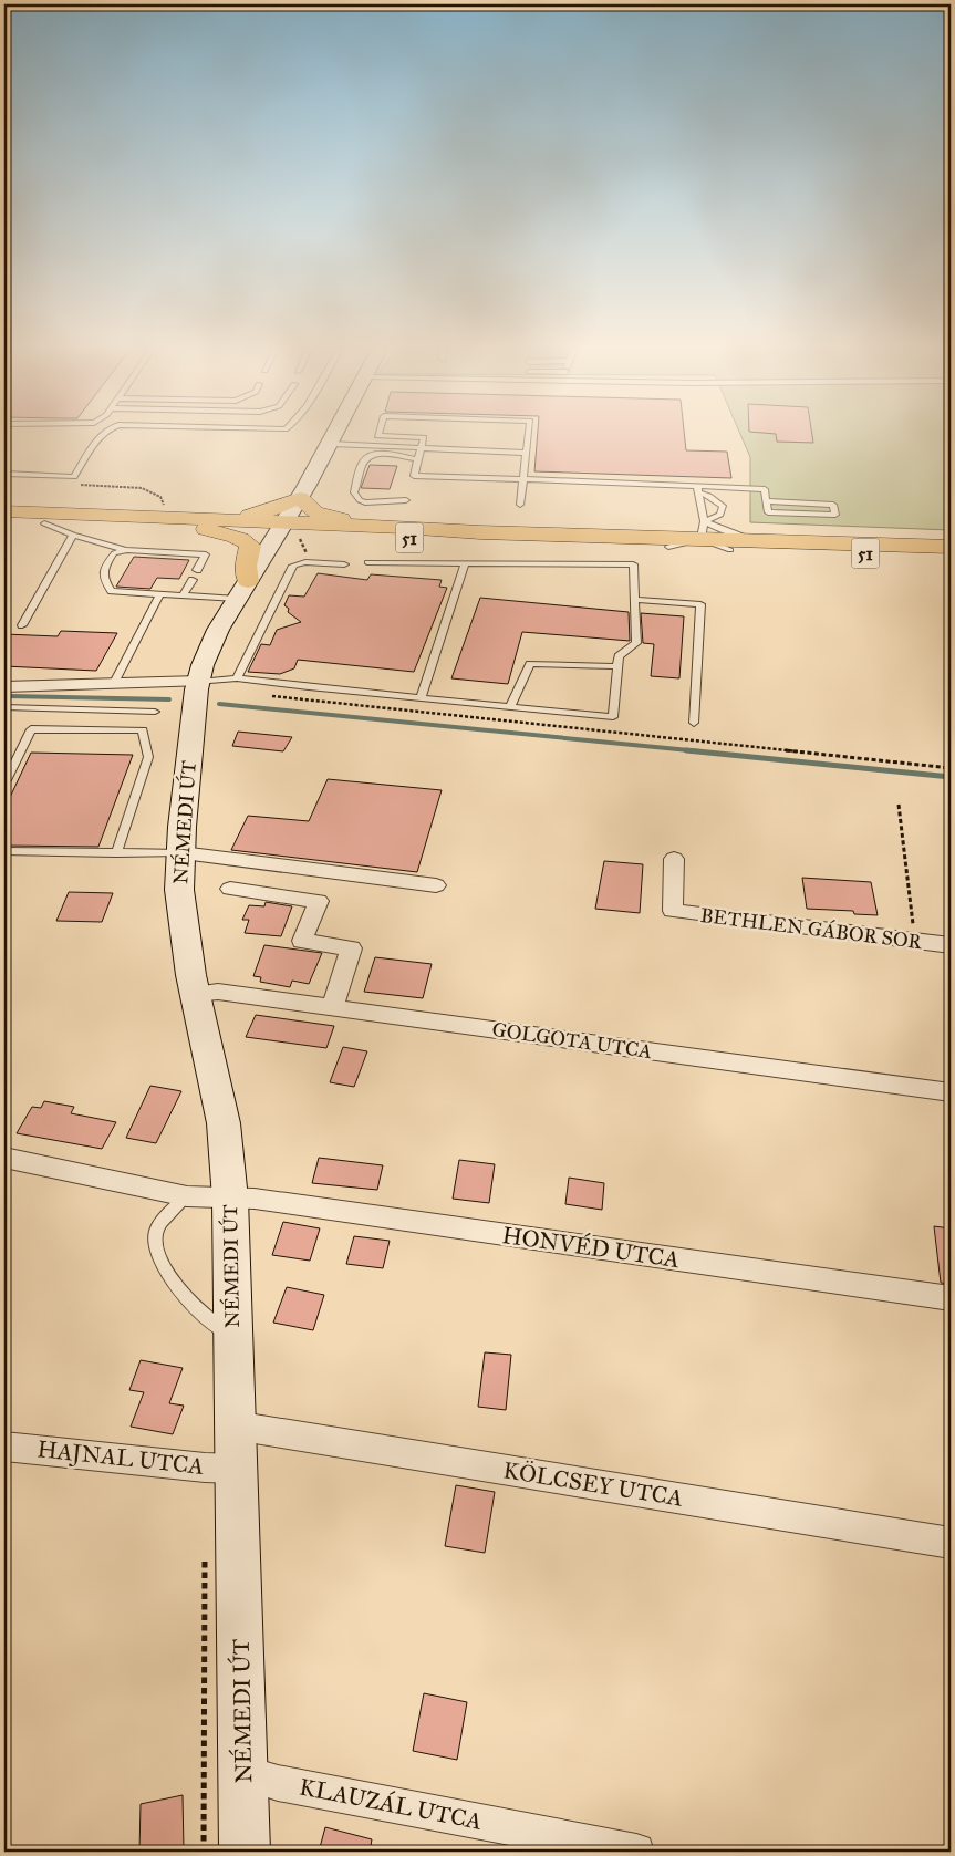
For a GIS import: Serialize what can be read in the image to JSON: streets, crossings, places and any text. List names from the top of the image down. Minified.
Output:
{"streets":{"main road":["51","NÉMEDI ÚT"],"street":["BETHLEN GÁBOR SOR","GOLGOTA UTCA","HONVÉD UTCA","HAJNAL UTCA","KÖLCSEY UTCA","KLAUZÁL UTCA"]},"crossings":[["51","NÉMEDI ÚT"],["NÉMEDI ÚT","GOLGOTA UTCA"],["NÉMEDI ÚT","HONVÉD UTCA"],["NÉMEDI ÚT","HAJNAL UTCA"],["NÉMEDI ÚT","KÖLCSEY UTCA"],["NÉMEDI ÚT","KLAUZÁL UTCA"]]}
